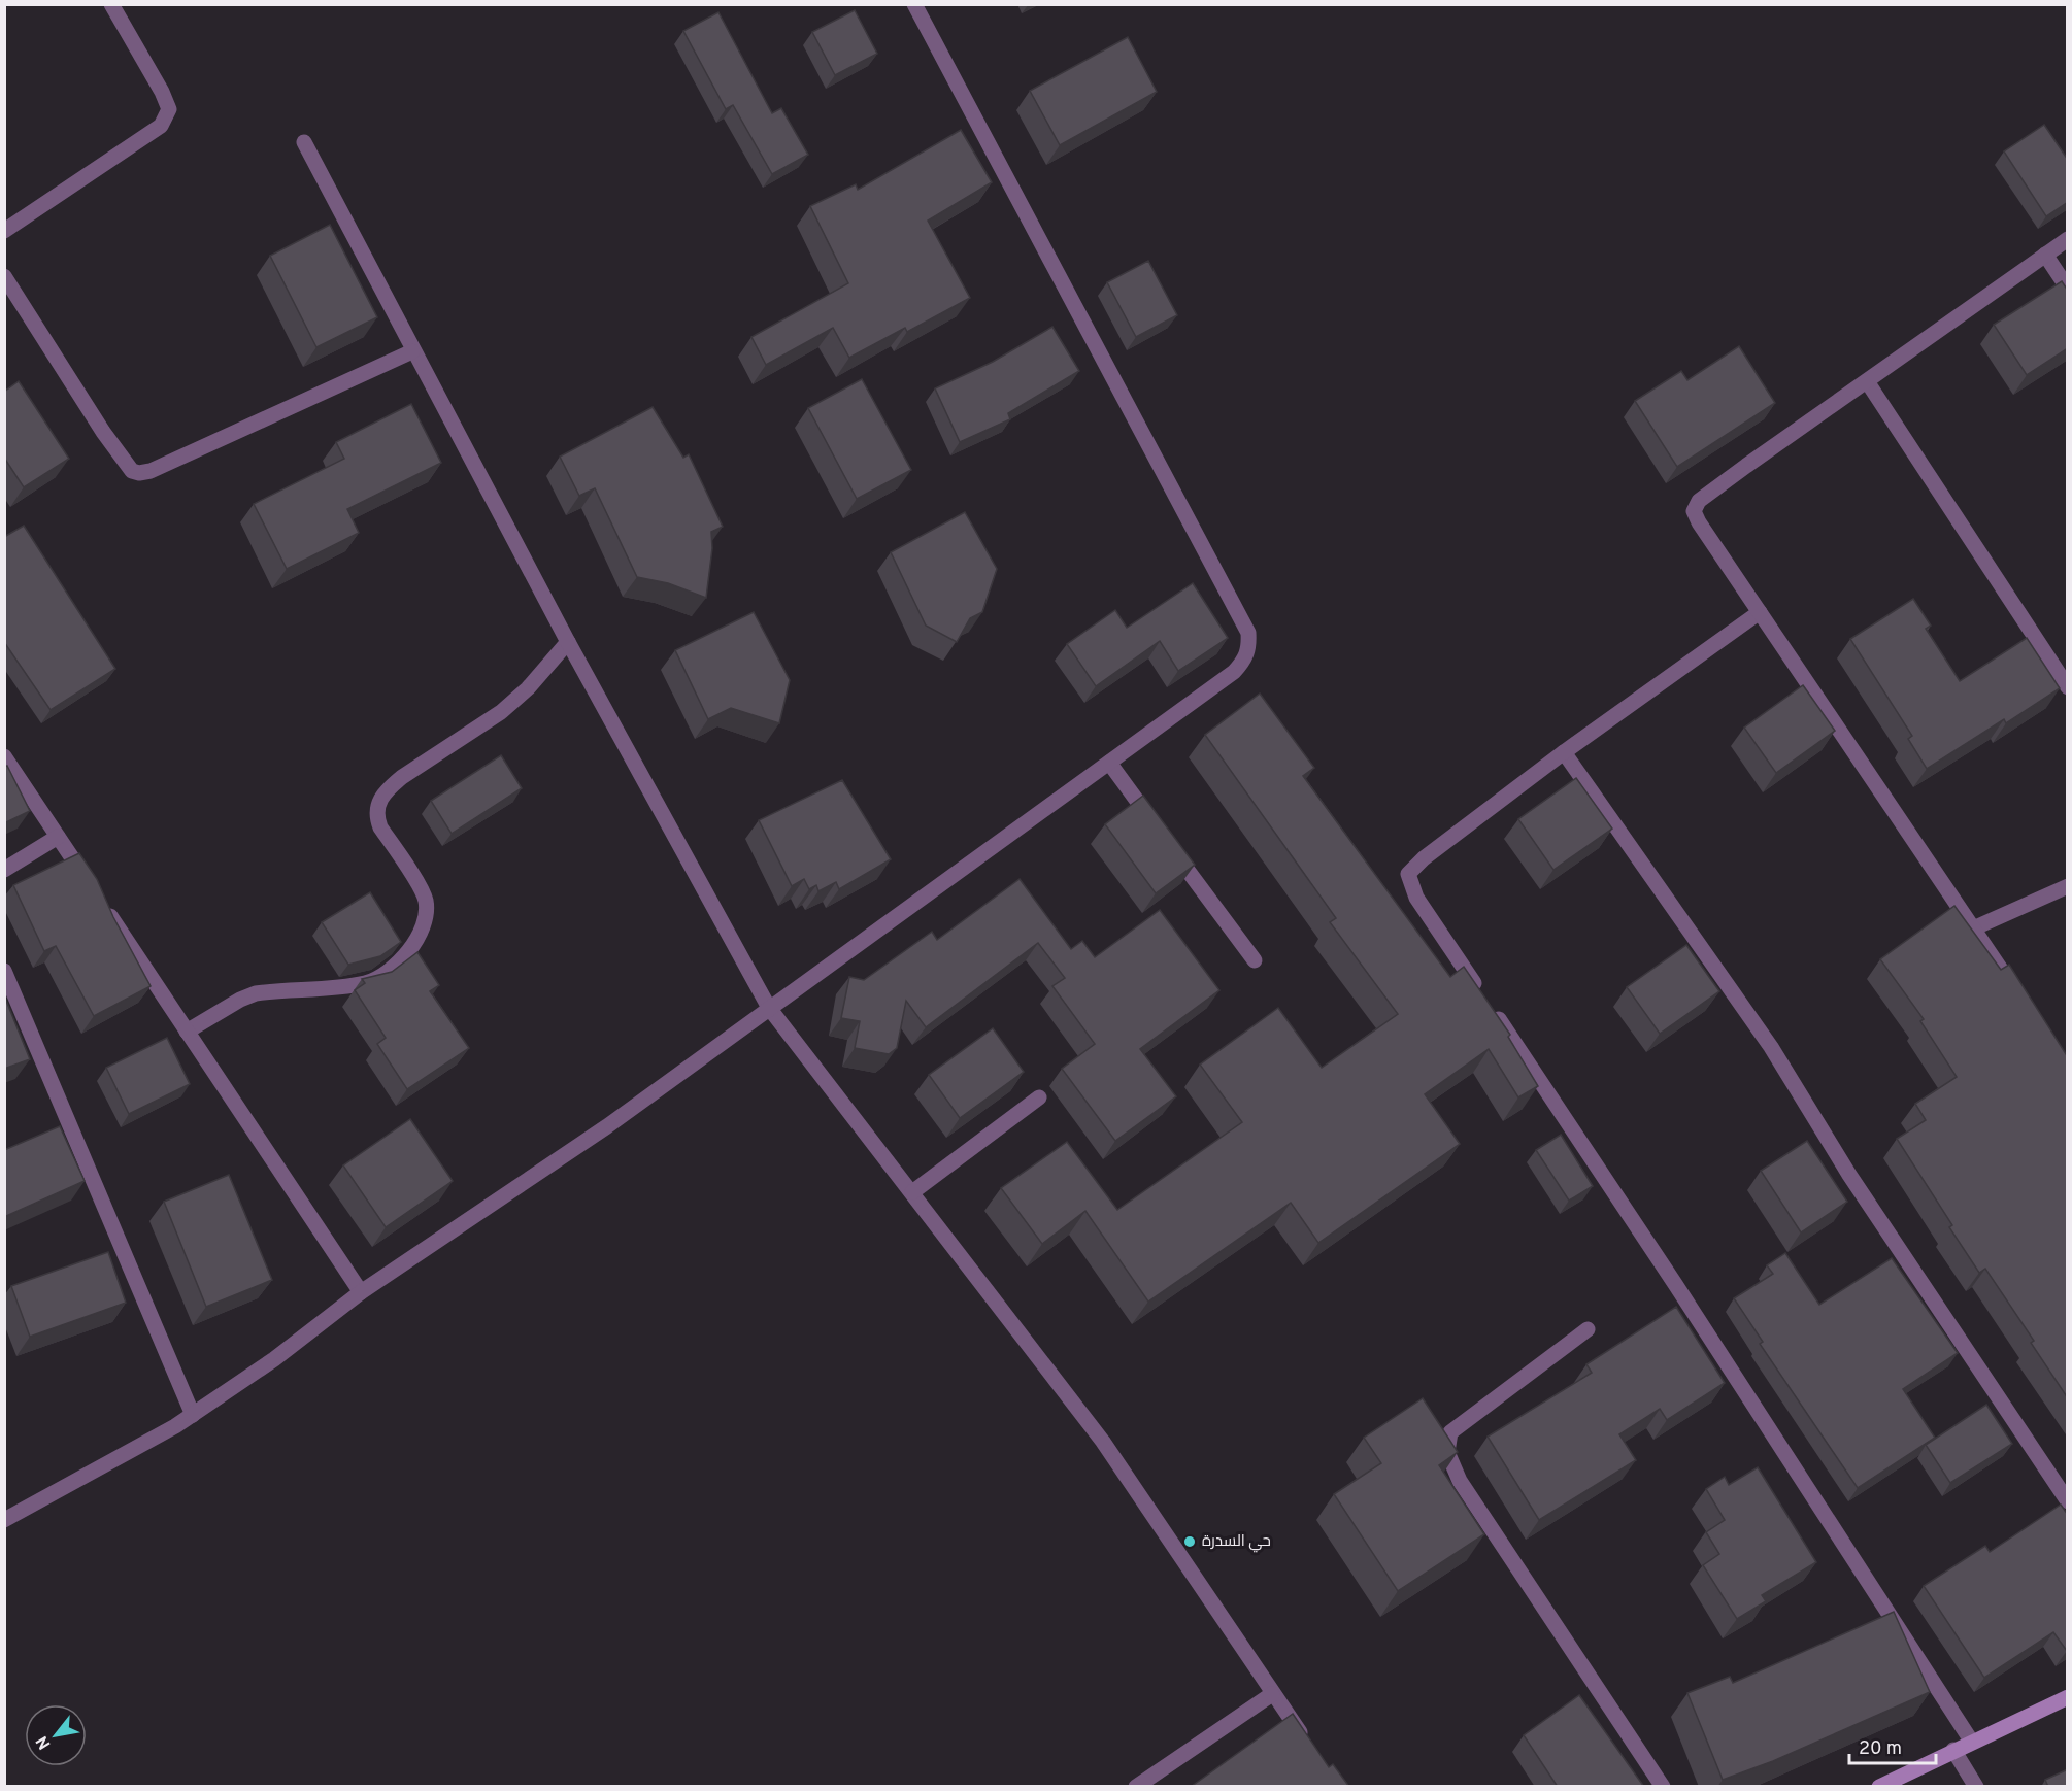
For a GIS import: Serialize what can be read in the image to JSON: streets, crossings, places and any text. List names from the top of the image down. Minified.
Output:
{"places":["حي السدرة"],"scale_bar":"20 m","north":"bottom left"}
